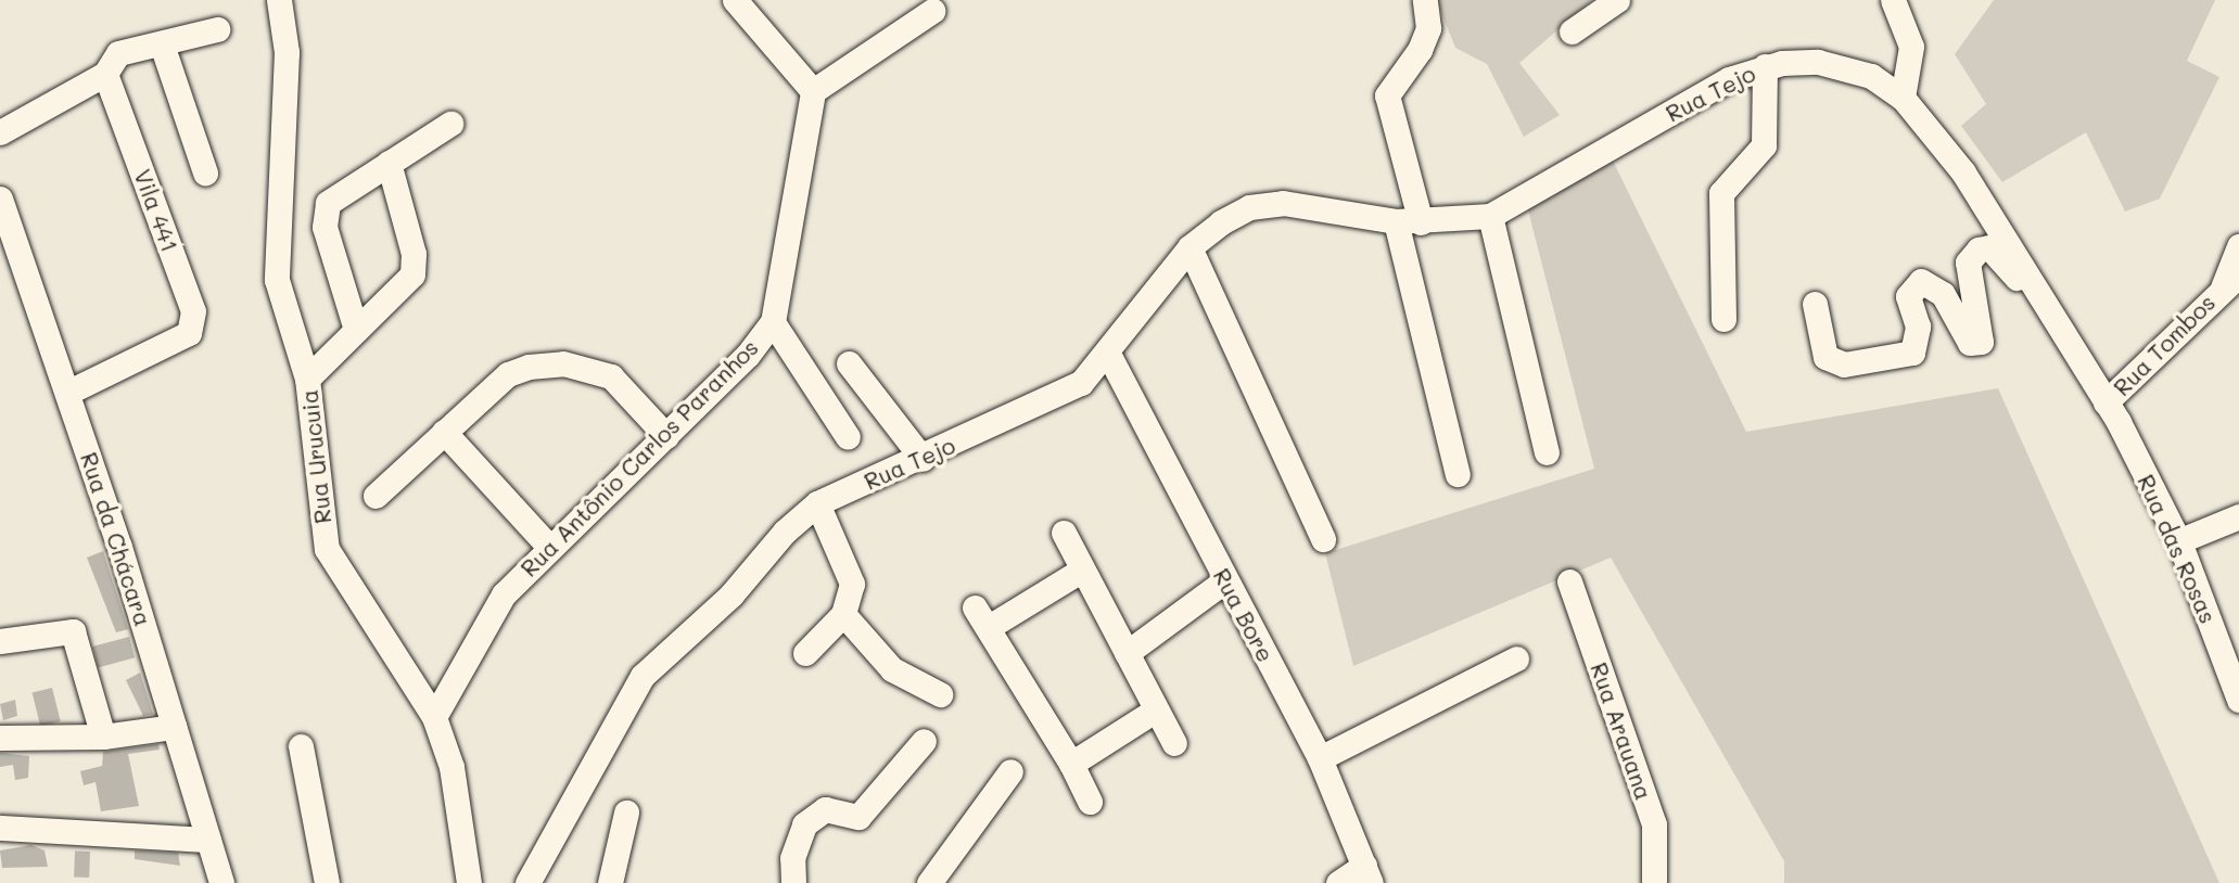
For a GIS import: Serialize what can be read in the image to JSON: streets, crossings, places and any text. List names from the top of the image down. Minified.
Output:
{"streets":{"street":["Rua Tejo","Vila 441","Rua Tombos","Rua Urucuia","Rua Antônio Carlos Paranhos","Rua da Chácara","Rua das Rosas","Rua Bore","Rua Arauana"]},"crossings":[["Rua Tejo","Rua Tombos"],["Rua Tejo","Rua das Rosas"],["Rua Tejo","Rua Bore"],["Vila 441","Rua da Chácara"],["Rua Tombos","Rua das Rosas"],["Rua Urucuia","Rua Antônio Carlos Paranhos"]]}
